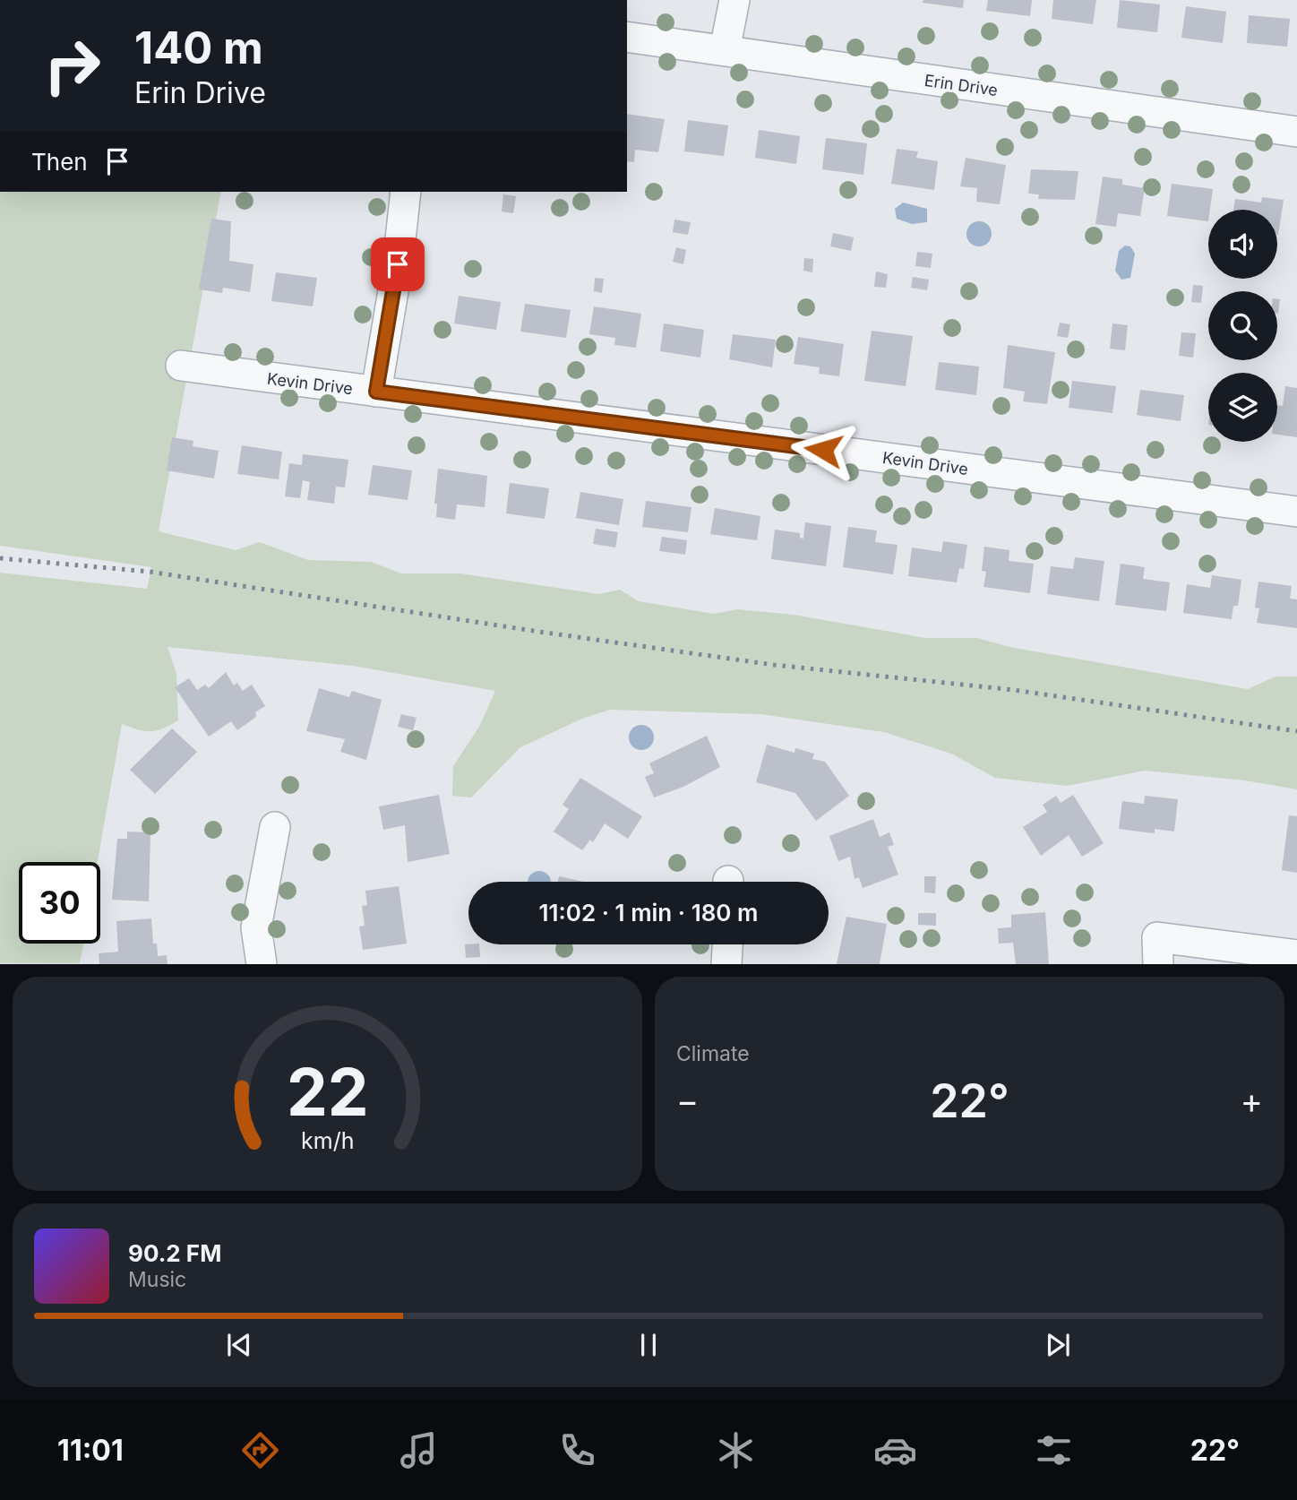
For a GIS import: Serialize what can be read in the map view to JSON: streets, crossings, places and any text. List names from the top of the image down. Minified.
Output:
{"streets":{"street":["Erin Drive","Kevin Drive"]},"page":{"turn":["140 m","Erin Drive"],"then":"Then","limit":"30","trip":"11:02 · 1 min · 180 m","tile":"Climate","heat":["−","22°","+"],"song":["90.2 FM","Music"],"tabs":["11:01","22°"],"gauge":["22","km/h"]}}
